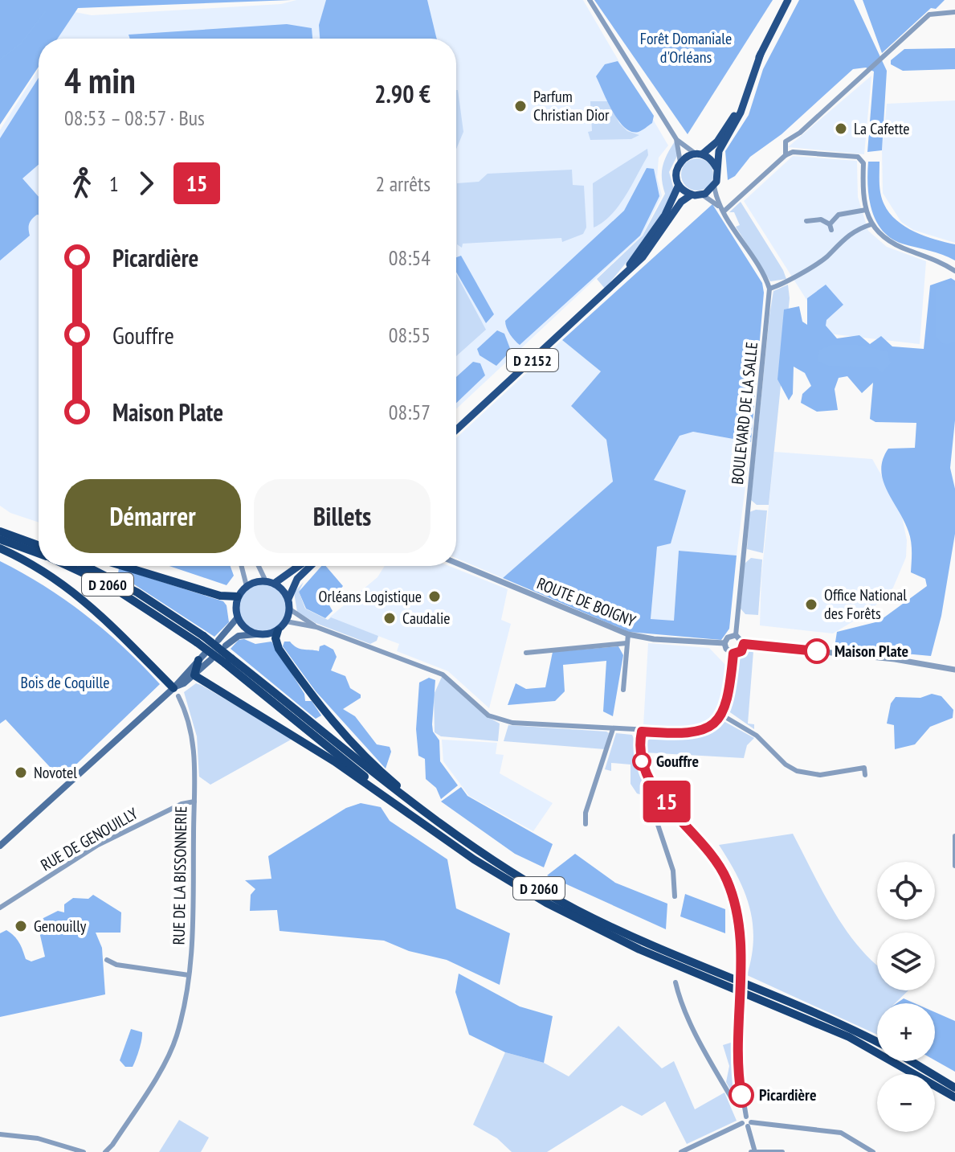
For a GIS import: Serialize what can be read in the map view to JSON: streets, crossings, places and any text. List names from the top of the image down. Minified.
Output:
{"streets":{"highway":["D 2060"],"main road":["D 2152"],"street":["BOULEVARD DE LA SALLE","ROUTE DE BOIGNY","RUE DE GENOUILLY","RUE DE LA BISSONNERIE"]},"crossings":[["BOULEVARD DE LA SALLE","ROUTE DE BOIGNY"],["RUE DE GENOUILLY","RUE DE LA BISSONNERIE"]],"parks":["Forêt Domaniale d'Orléans","Bois de Coquille"],"places":["Parfum Christian Dior","La Cafette","Orléans Logistique","Office National des Forêts","Caudalie","Maison Plate","Gouffre","Novotel","Genouilly","Picardière"],"lines":["bus line 15"],"page":{"on_map":"15","heading":["4 min","08:53 – 08:57 · Bus","2.90 €"],"legs":["1","15","2 arrêts"],"list":[{"name":"Picardière","value":"08:54"},{"name":"Gouffre","value":"08:55"},{"name":"Maison Plate","value":"08:57"}],"buttons":["Démarrer","Billets"],"map_buttons":["+","−"]}}
